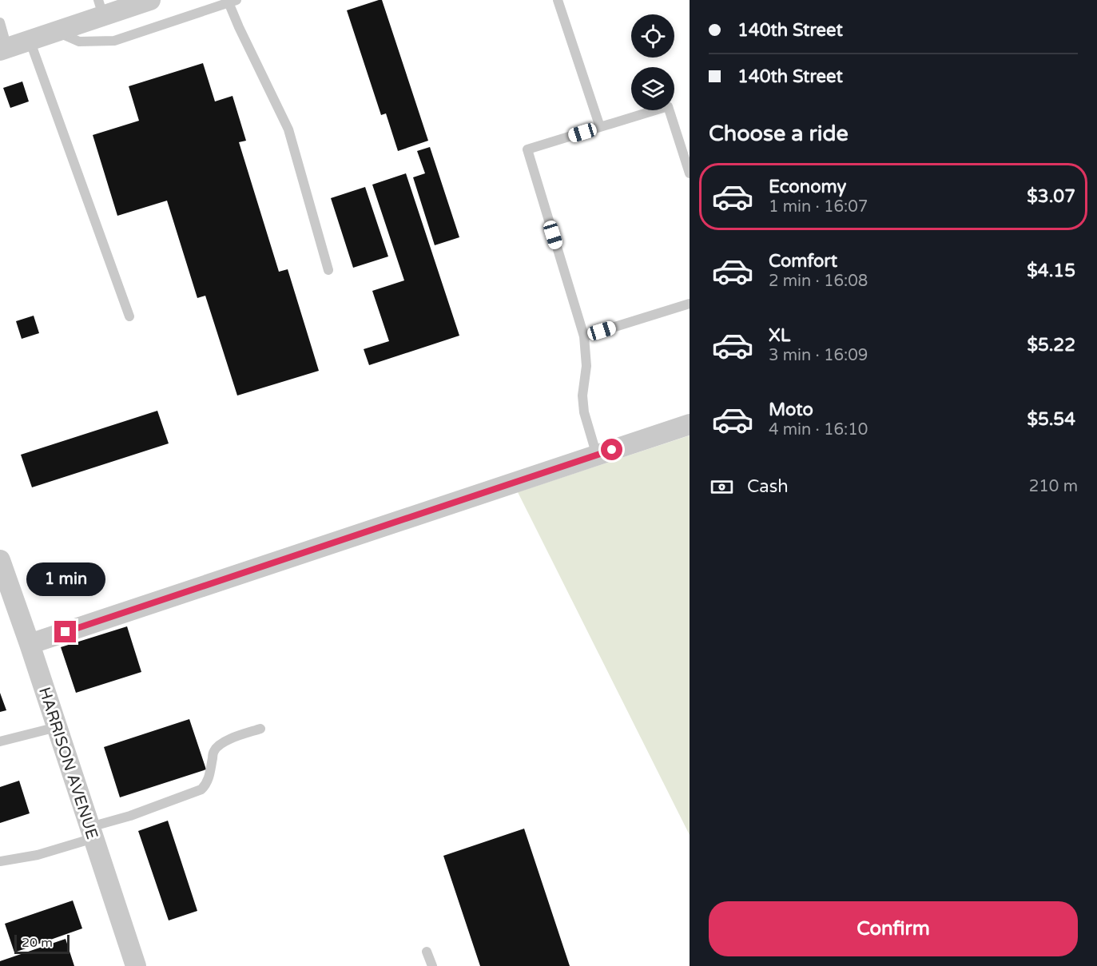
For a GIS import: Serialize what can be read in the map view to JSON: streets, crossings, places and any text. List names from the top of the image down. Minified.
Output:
{"streets":{"street":["HARRISON AVENUE"]},"scale_bar":"20 m","page":{"banner":["140th Street","140th Street"],"heading":"Choose a ride","list":[{"name":"Economy","note":"1 min · 16:07","value":"$3.07"},{"name":"Comfort","note":"2 min · 16:08","value":"$4.15"},{"name":"XL","note":"3 min · 16:09","value":"$5.22"},{"name":"Moto","note":"4 min · 16:10","value":"$5.54"}],"pay":["Cash","210 m"],"bubble":"1 min","buttons":"Confirm","scale":"20 m"}}
